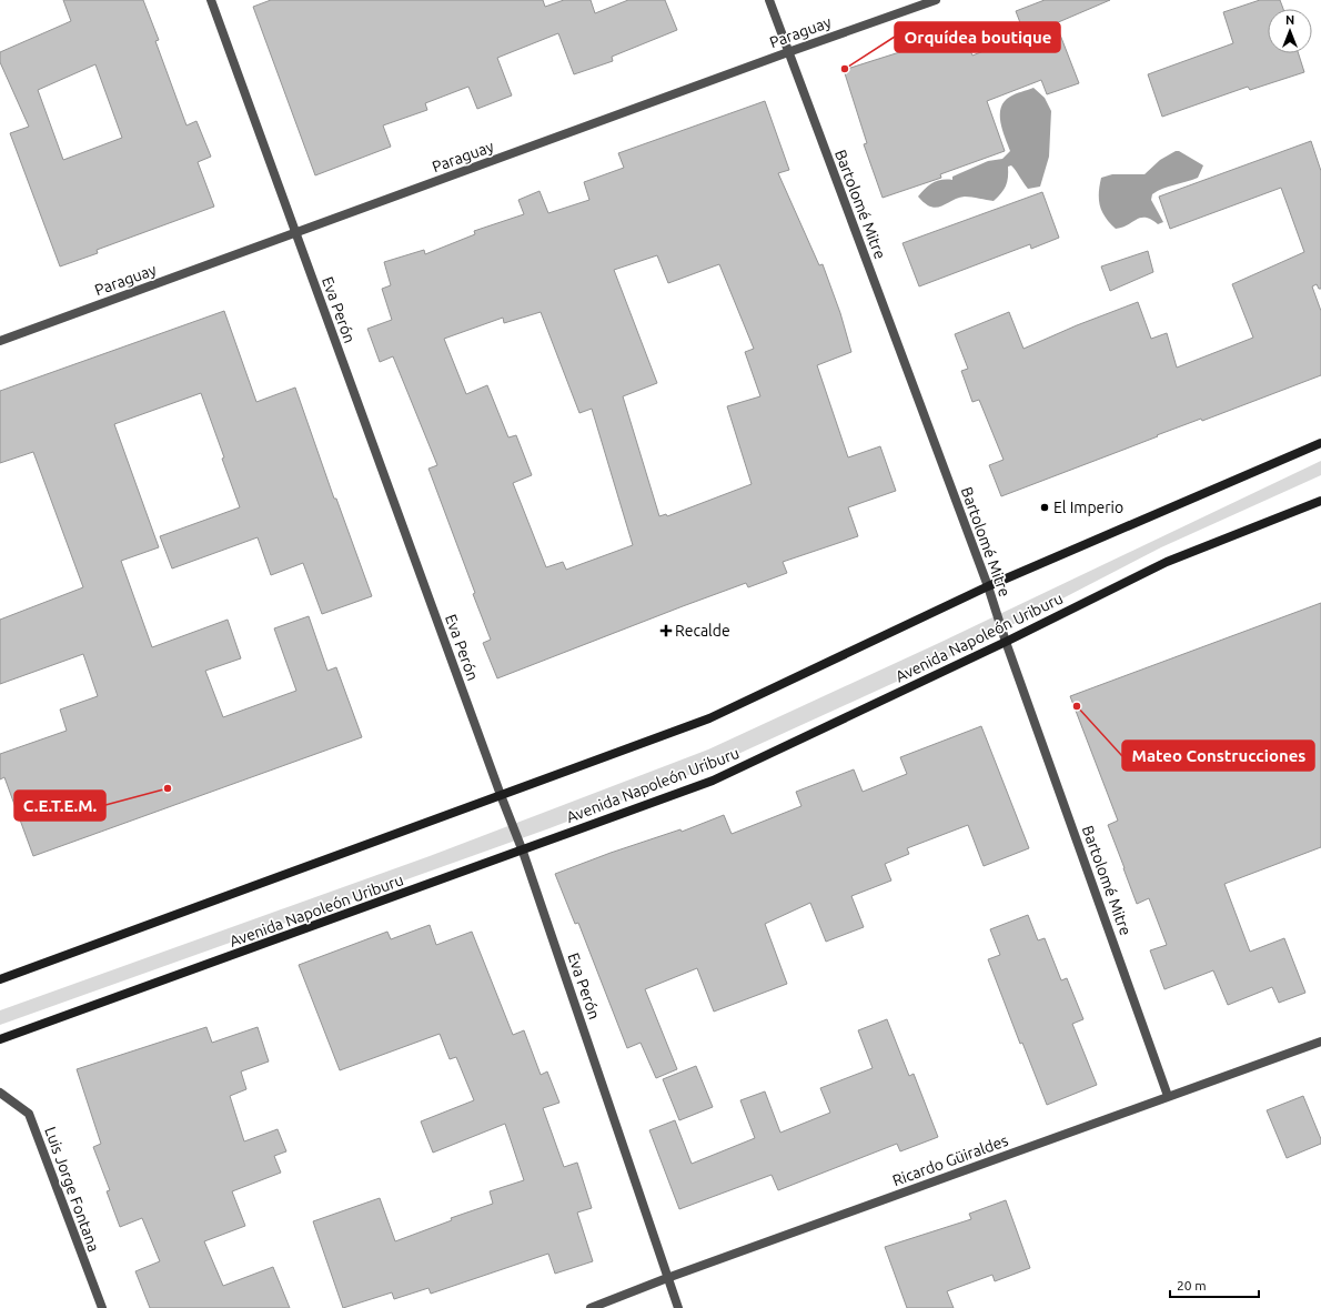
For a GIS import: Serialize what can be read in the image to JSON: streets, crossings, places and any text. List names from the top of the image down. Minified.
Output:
{"streets":{"main road":["Avenida Napoleón Uriburu"],"street":["Paraguay","Bartolomé Mitre","Eva Perón","Ricardo Güiraldes","Luis Jorge Fontana"]},"crossings":[["Paraguay","Bartolomé Mitre"],["Paraguay","Eva Perón"],["Bartolomé Mitre","Avenida Napoleón Uriburu"],["Bartolomé Mitre","Ricardo Güiraldes"],["Eva Perón","Avenida Napoleón Uriburu"],["Eva Perón","Ricardo Güiraldes"]],"places":{"other":["Orquídea boutique","El Imperio","Mateo Construcciones","C.E.T.E.M."],"health":["Recalde"]},"scale_bar":"20 m","north":"top"}
